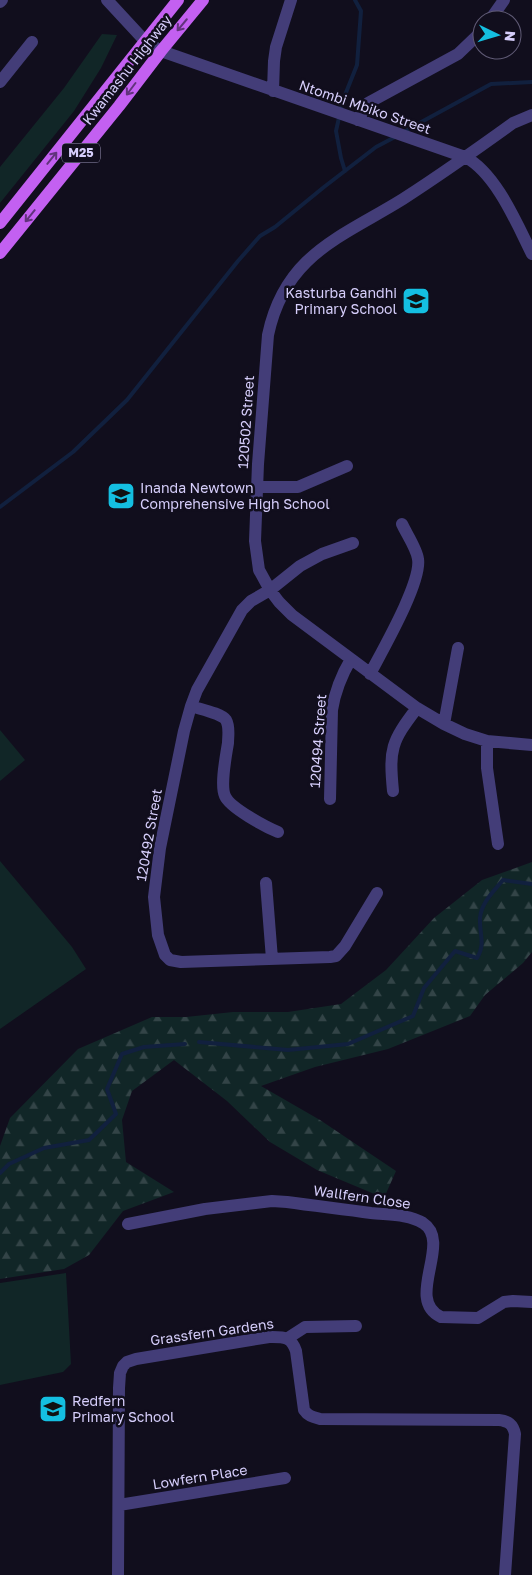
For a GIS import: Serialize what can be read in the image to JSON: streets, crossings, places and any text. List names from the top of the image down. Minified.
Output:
{"streets":{"main road":["Kwamashu Highway","M25"],"street":["Ntombi Mbiko Street","120502 Street","120494 Street","120492 Street","Wallfern Close","Grassfern Gardens","Lowfern Place"]},"crossings":[["Kwamashu Highway","Ntombi Mbiko Street"],["Ntombi Mbiko Street","120502 Street"],["120502 Street","120494 Street"],["120502 Street","120492 Street"],["Grassfern Gardens","Lowfern Place"]],"places":{"school or university":["Kasturba Gandhi Primary School","Inanda Newtown Comprehensive High School","Redfern Primary School"]},"north":"right"}
